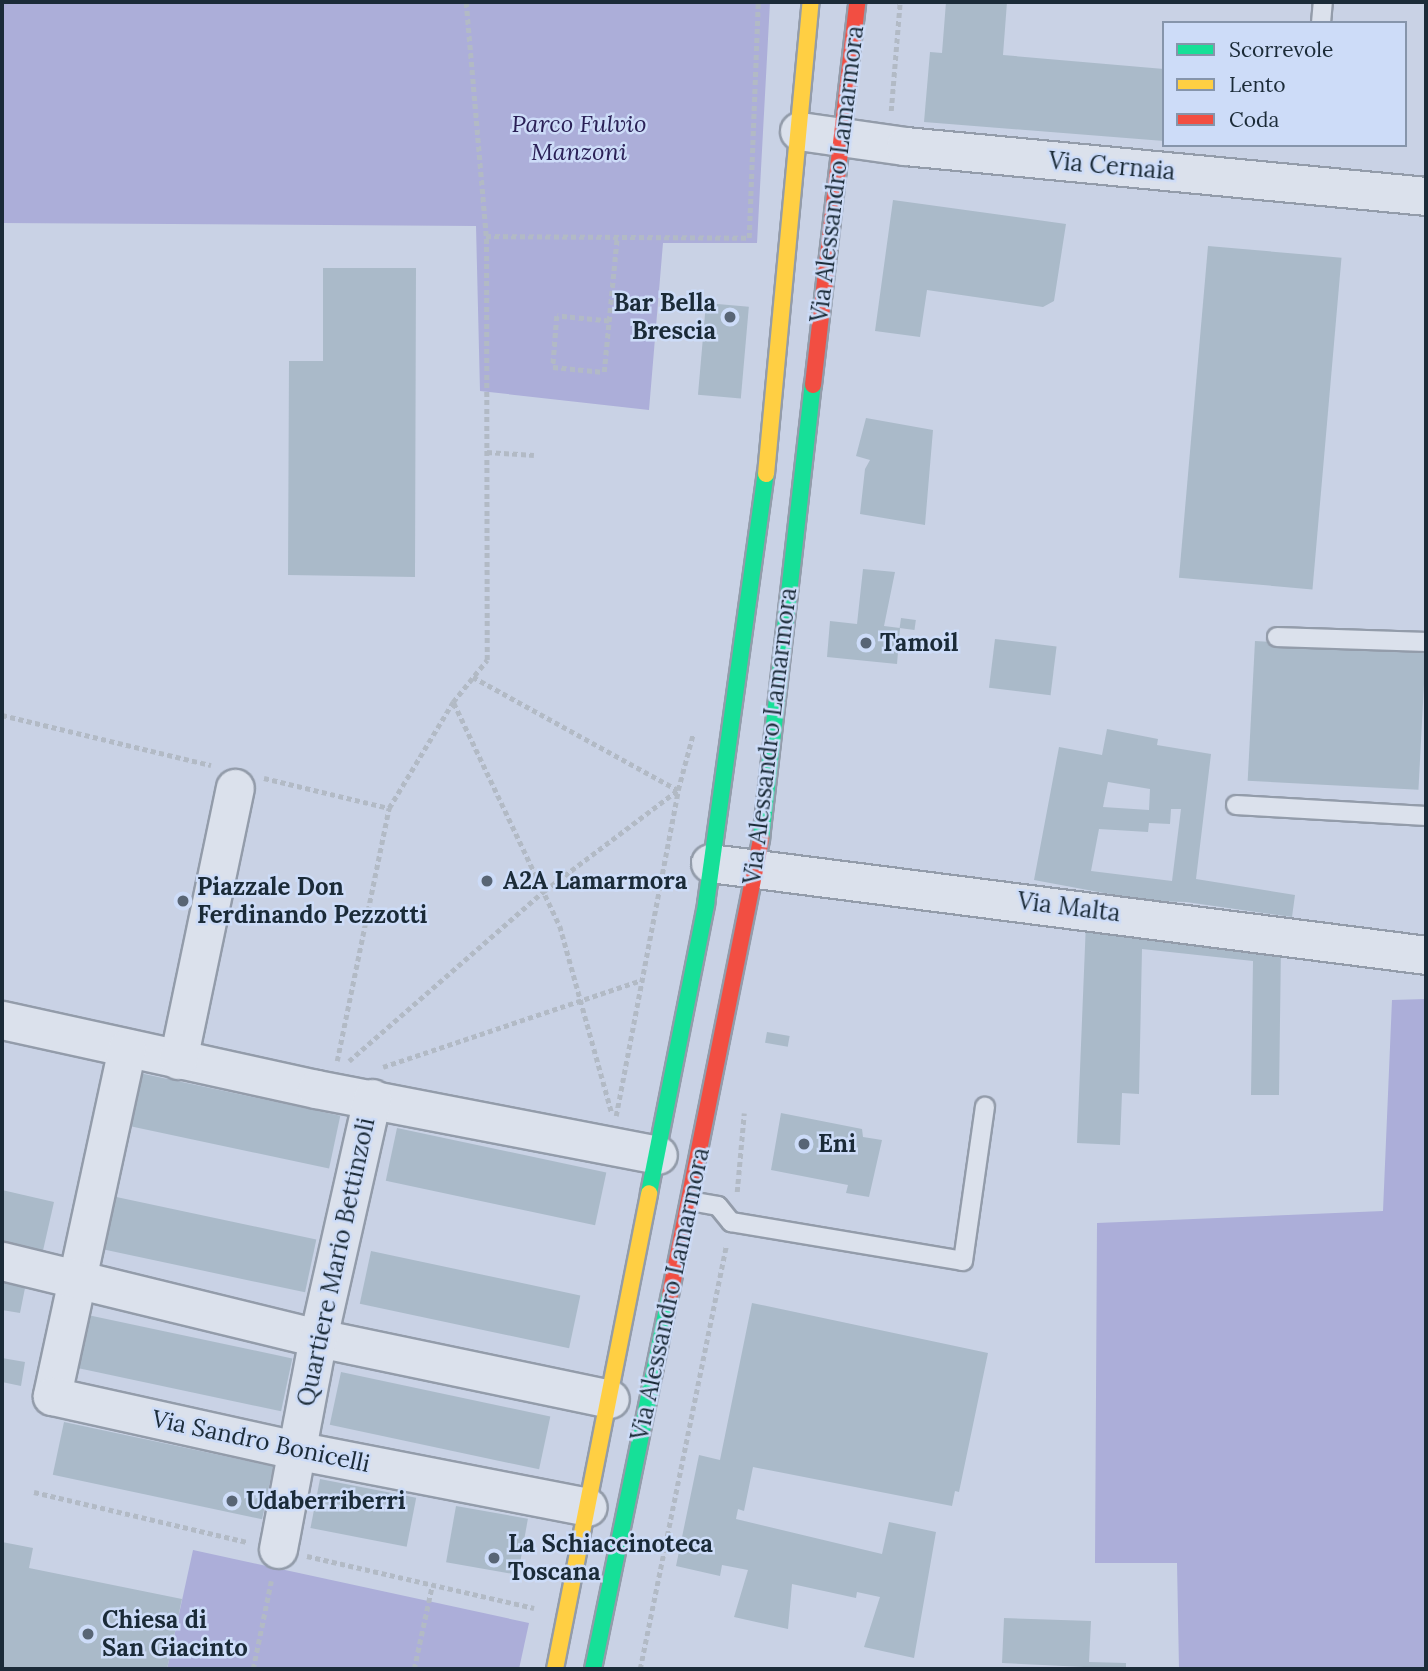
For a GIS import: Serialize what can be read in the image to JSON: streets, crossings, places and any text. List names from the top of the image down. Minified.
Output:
{"streets":{"main road":["Via Alessandro Lamarmora"],"street":["Via Cernaia","Via Malta","Quartiere Mario Bettinzoli","Via Sandro Bonicelli"]},"crossings":[["Via Cernaia","Via Alessandro Lamarmora"],["Via Alessandro Lamarmora","Via Malta"],["Via Alessandro Lamarmora","Quartiere Mario Bettinzoli"],["Via Alessandro Lamarmora","Via Sandro Bonicelli"],["Quartiere Mario Bettinzoli","Via Sandro Bonicelli"]],"parks":["Parco Fulvio Manzoni"],"places":["Bar Bella Brescia","Tamoil","A2A Lamarmora","Piazzale Don Ferdinando Pezzotti","Eni","Udaberriberri","La Schiaccinoteca Toscana","Chiesa di San Giacinto"],"legend":["Scorrevole","Lento","Coda"]}
